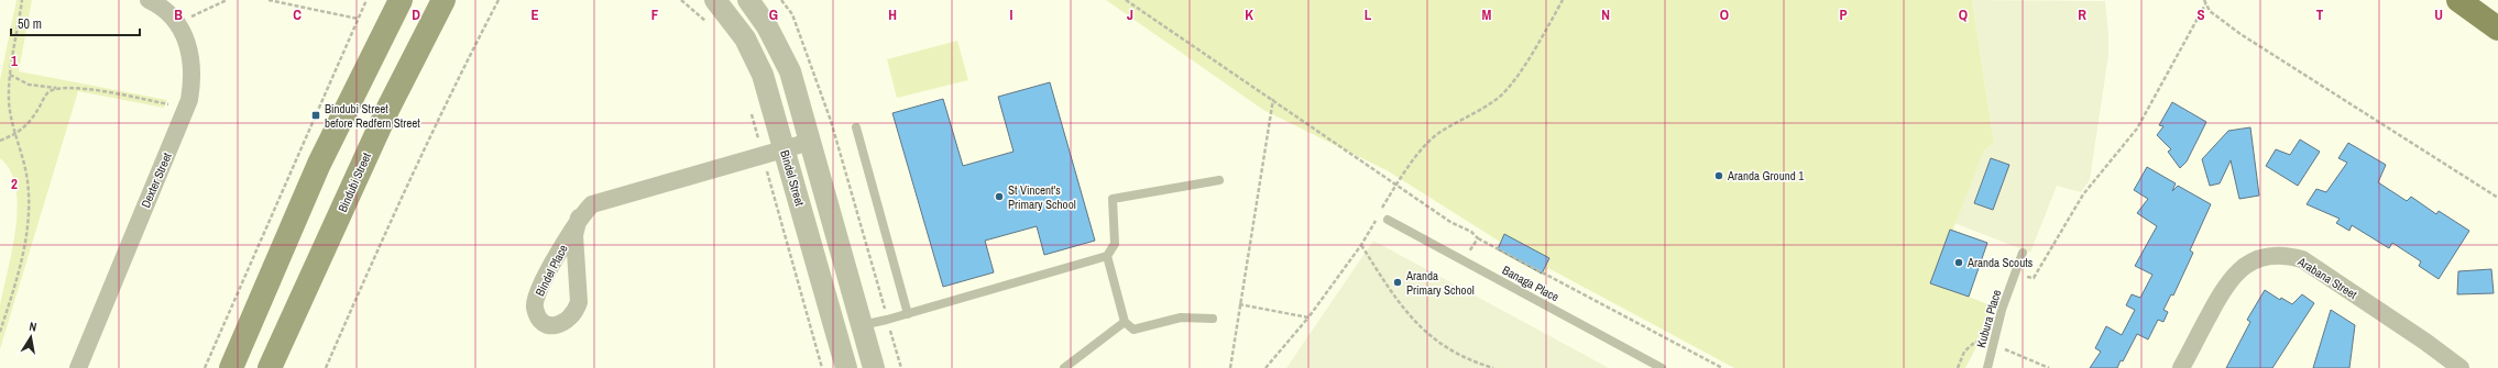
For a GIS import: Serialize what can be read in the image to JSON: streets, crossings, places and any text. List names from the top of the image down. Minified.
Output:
{"streets":{"main road":["Bindubi Street"],"street":["Bindel Street","Dexter Street","Bindel Place","Arabana Street"],"lane":["Banaga Place","Kubura Place"]},"crossings":[["Bindel Street","Bindel Place"]],"places":{"transit":["Bindubi Street before Redfern Street"],"other":["Aranda Ground 1","St Vincent's Primary School","Aranda Scouts","Aranda Primary School"]},"scale_bar":"50 m","north":"top","grid":{"columns":["B","C","D","E","F","G","H","I","J","K","L","M","N","O","P","Q","R","S","T","U"],"rows":["1","2"]}}
